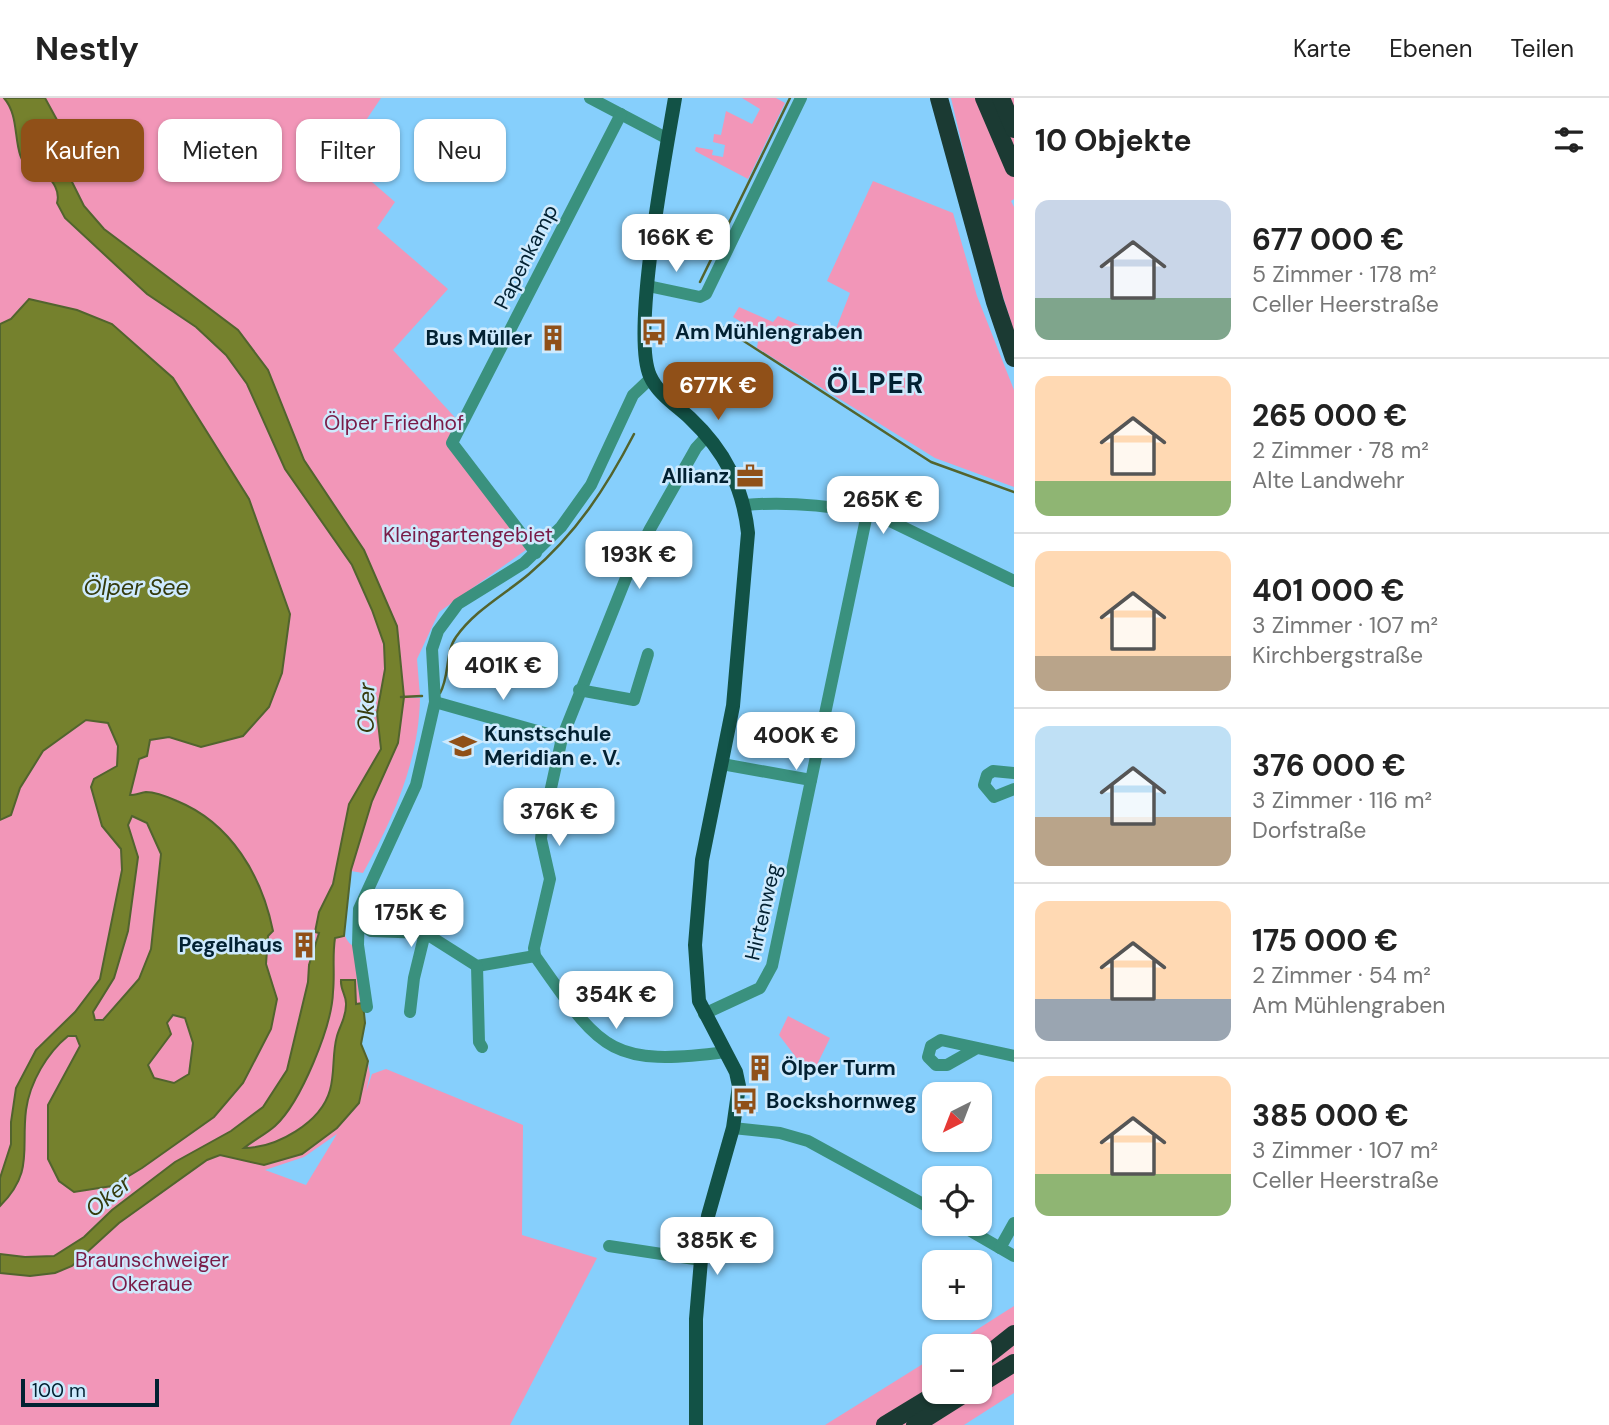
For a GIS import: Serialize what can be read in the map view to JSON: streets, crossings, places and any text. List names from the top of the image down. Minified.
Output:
{"streets":{"street":["Papenkamp","Hirtenweg"]},"districts":["ÖLPER"],"water":["Ölper See","Oker"],"parks":["Ölper Friedhof","Kleingartengebiet","Braunschweiger Okeraue"],"places":{"bus stop":["Am Mühlengraben","Bockshornweg"],"building":["Bus Müller","Pegelhaus","Ölper Turm"],"office":["Allianz"],"school or university":["Kunstschule Meridian e. V."]},"scale_bar":"100 m","north":"bottom left","page":{"header":"Nestly","nav":["Karte","Ebenen","Teilen"],"heading":"10 Objekte","chip":["Kaufen","Mieten","Filter","Neu"],"list":[{"name":"677 000 €","note":"5 Zimmer · 178 m² · Celler Heerstraße"},{"name":"265 000 €","note":"2 Zimmer · 78 m² · Alte Landwehr"},{"name":"401 000 €","note":"3 Zimmer · 107 m² · Kirchbergstraße"},{"name":"376 000 €","note":"3 Zimmer · 116 m² · Dorfstraße"},{"name":"175 000 €","note":"2 Zimmer · 54 m² · Am Mühlengraben"},{"name":"385 000 €","note":"3 Zimmer · 107 m² · Celler Heerstraße"}],"price":["166K €","677K €","265K €","193K €","401K €","400K €","376K €","175K €","354K €","385K €"],"map_buttons":["+","−"],"scale":"100 m"}}
